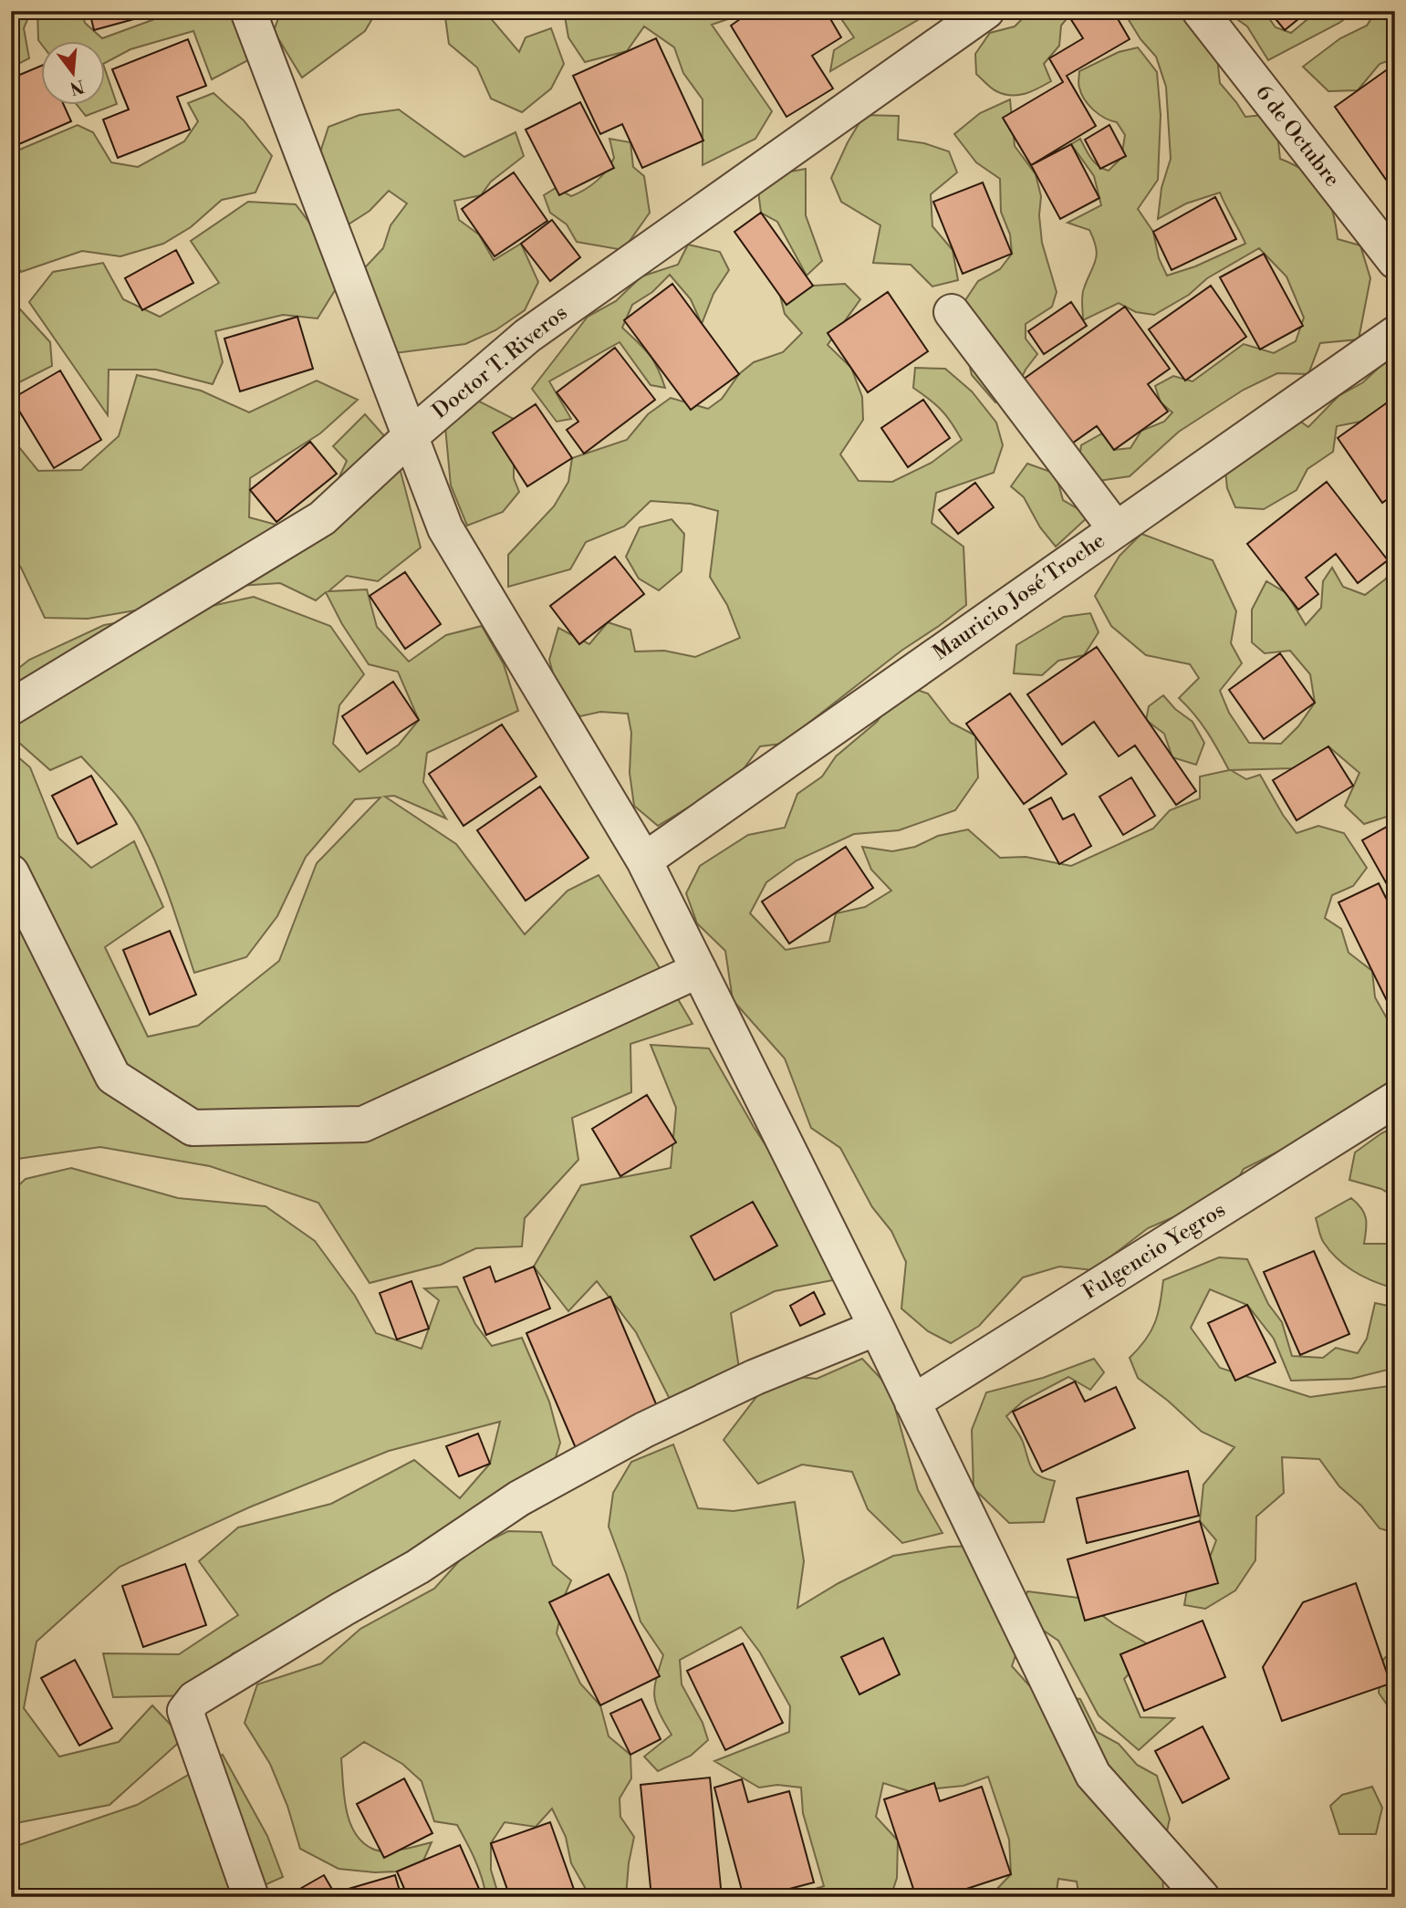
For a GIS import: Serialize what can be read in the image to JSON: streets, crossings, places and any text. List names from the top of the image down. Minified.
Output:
{"streets":{"street":["6 de Octubre","Doctor T. Riveros","Mauricio José Troche","Fulgencio Yegros"]},"north":"bottom"}
